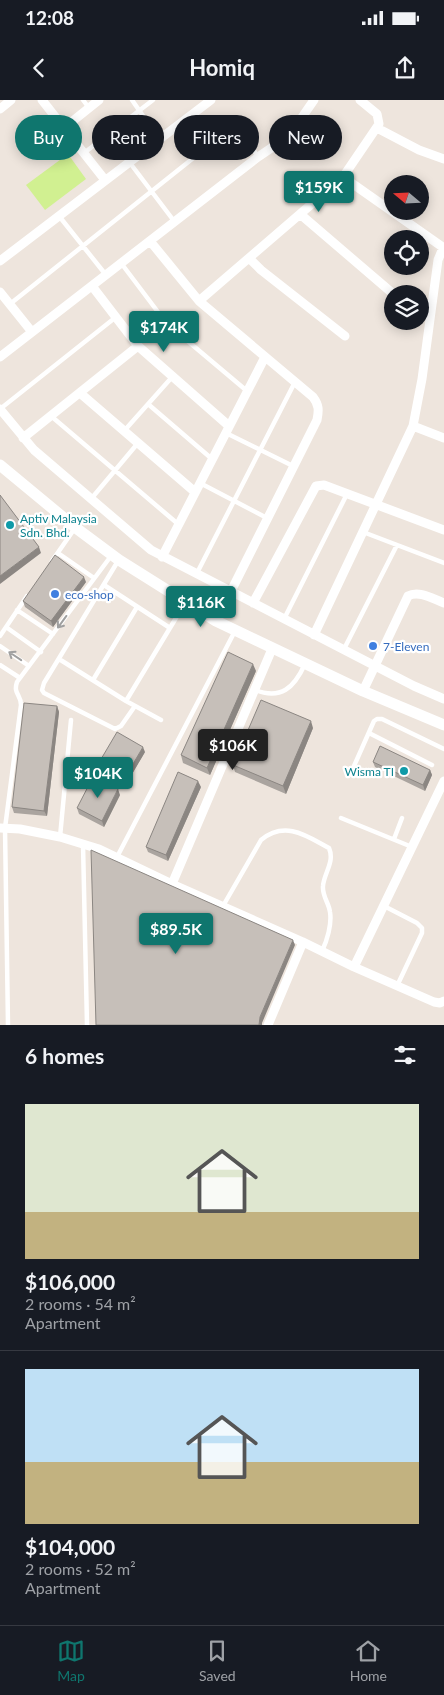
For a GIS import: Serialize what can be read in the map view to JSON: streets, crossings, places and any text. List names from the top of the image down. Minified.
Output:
{"places":["Aptiv Malaysia Sdn. Bhd.","eco-shop","7-Eleven","Wisma TI"],"north":"left","page":{"status":"12:08","header":"Homiq","chip":["Buy","Rent","Filters","New"],"price":["$159K","$174K","$116K","$106K","$104K","$89.5K"],"heading":"6 homes","list":[{"name":"$106,000","note":"2 rooms · 54 m² · Apartment"},{"name":"$104,000","note":"2 rooms · 52 m² · Apartment"}],"tabs":["Map","Saved","Home"]}}
